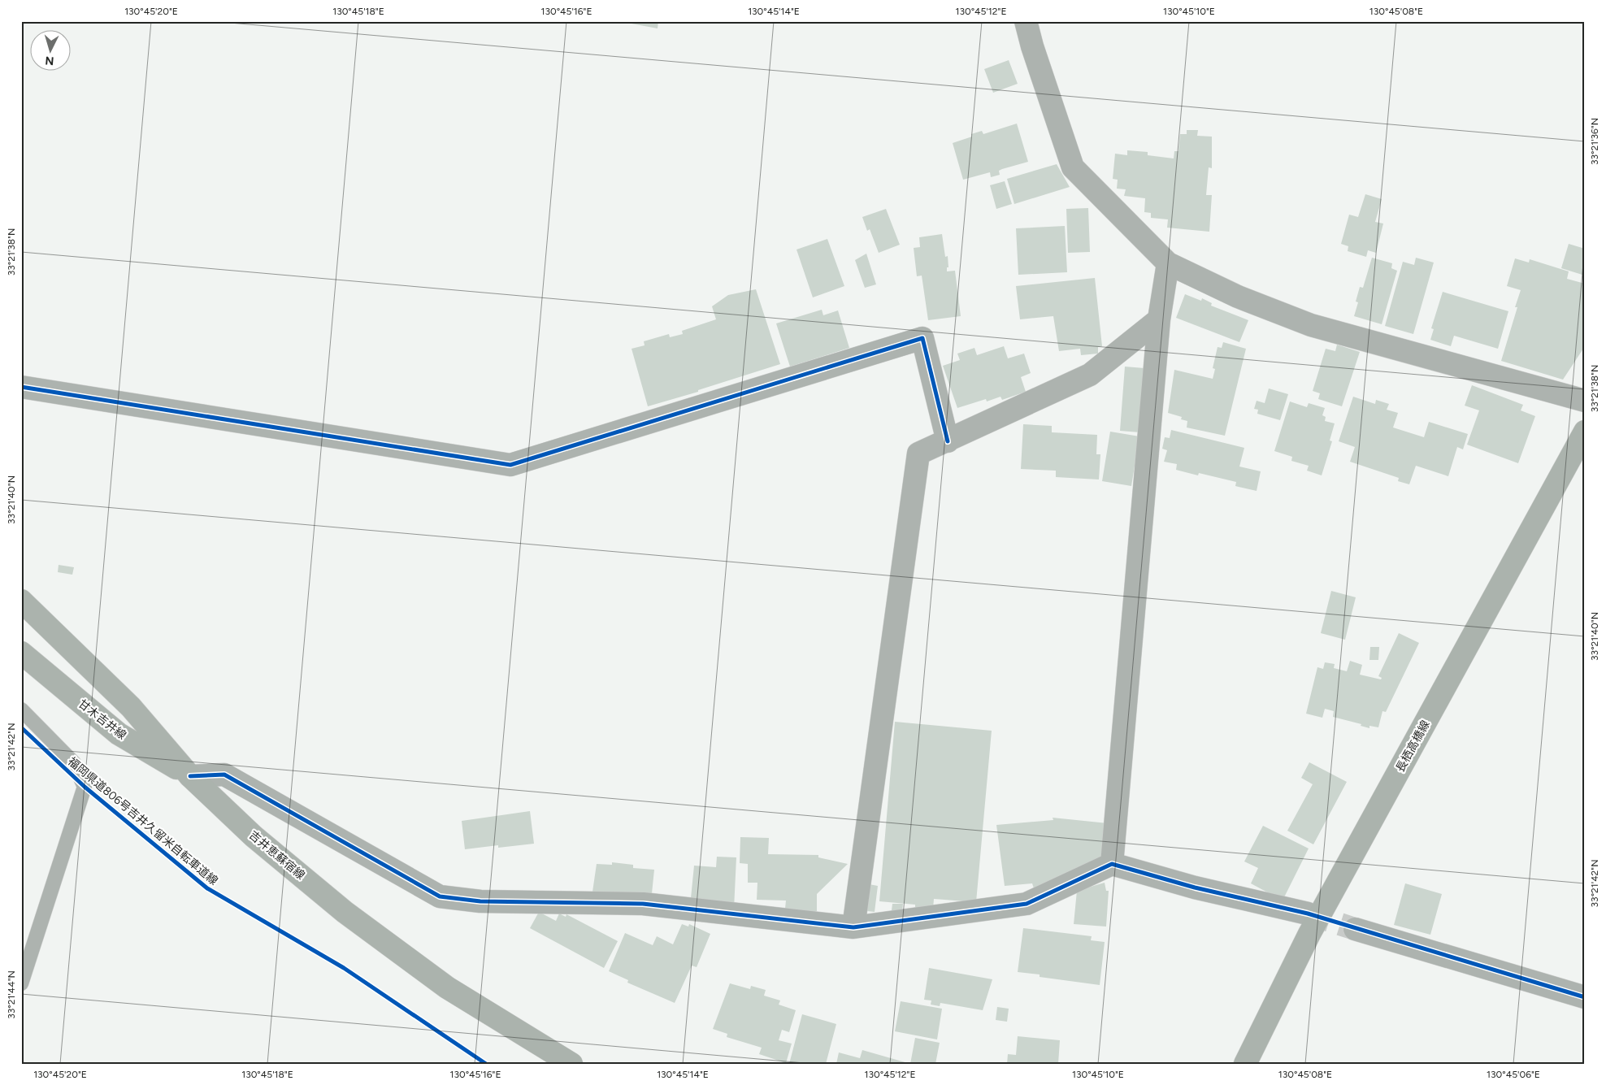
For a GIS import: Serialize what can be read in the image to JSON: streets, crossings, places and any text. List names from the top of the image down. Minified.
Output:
{"streets":{"main road":["甘木吉井線","長栖高橋線","吉井恵蘇宿線"],"cycle path":["福岡県道806号吉井久留米自転車道線"]},"crossings":[["甘木吉井線","吉井恵蘇宿線"]],"north":"bottom","coordinates":["130°45'20\"E","130°45'18\"E","130°45'16\"E","130°45'14\"E","130°45'12\"E","130°45'10\"E","130°45'08\"E","33°21'36\"N","33°21'38\"N","33°21'40\"N","33°21'42\"N","33°21'44\"N","130°45'06\"E"]}
